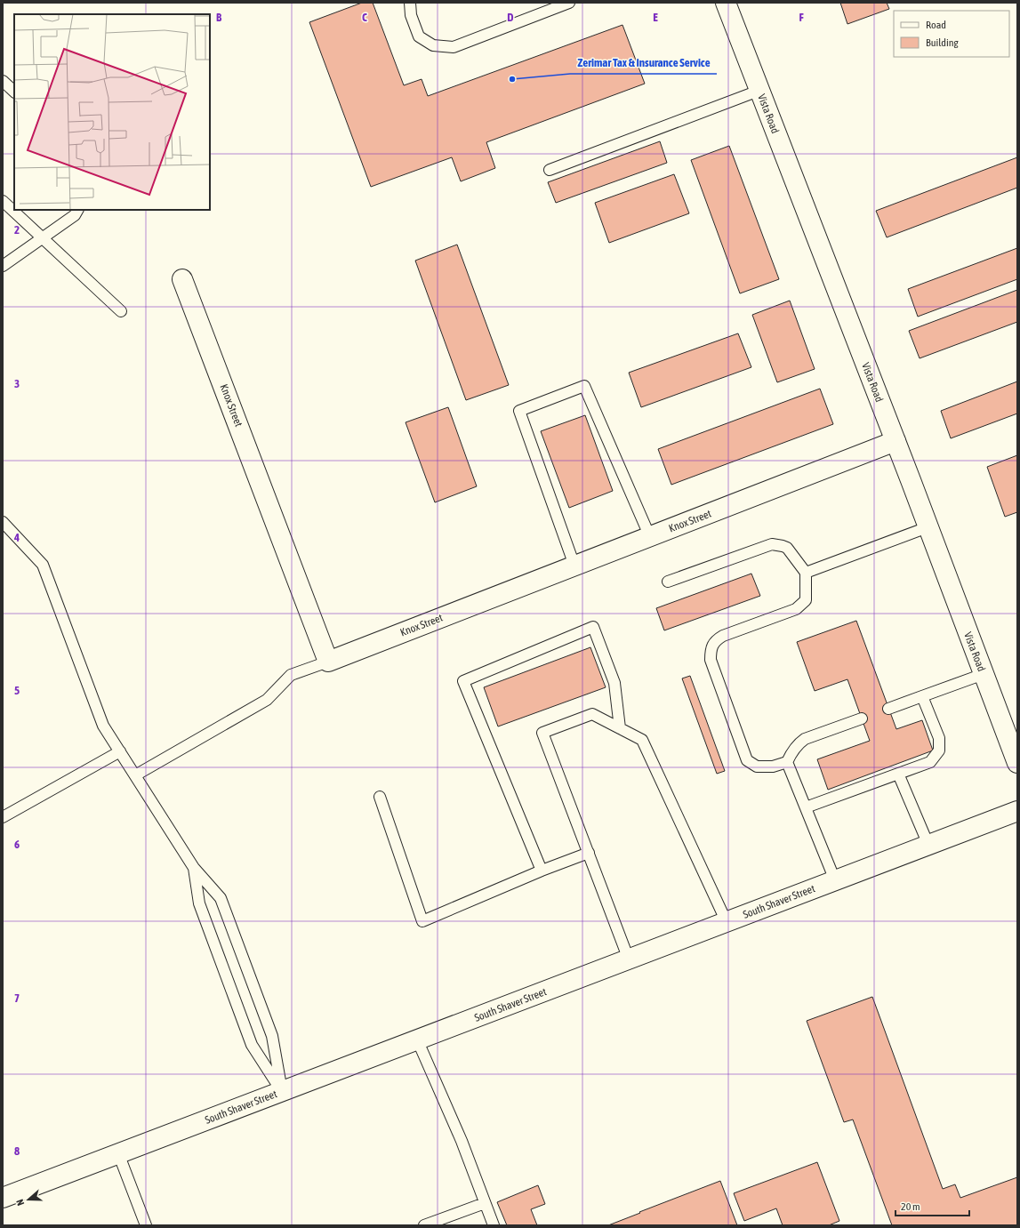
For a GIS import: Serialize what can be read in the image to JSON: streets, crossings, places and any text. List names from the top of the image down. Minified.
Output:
{"streets":{"street":["Vista Road","Knox Street","South Shaver Street"]},"crossings":[["Vista Road","Knox Street"]],"places":["Zerimar Tax & Insurance Service"],"legend":["Road","Building"],"scale_bar":"20 m","north":"left","grid":{"columns":["B","C","D","E","F"],"rows":["2","3","4","5","6","7","8"]}}
